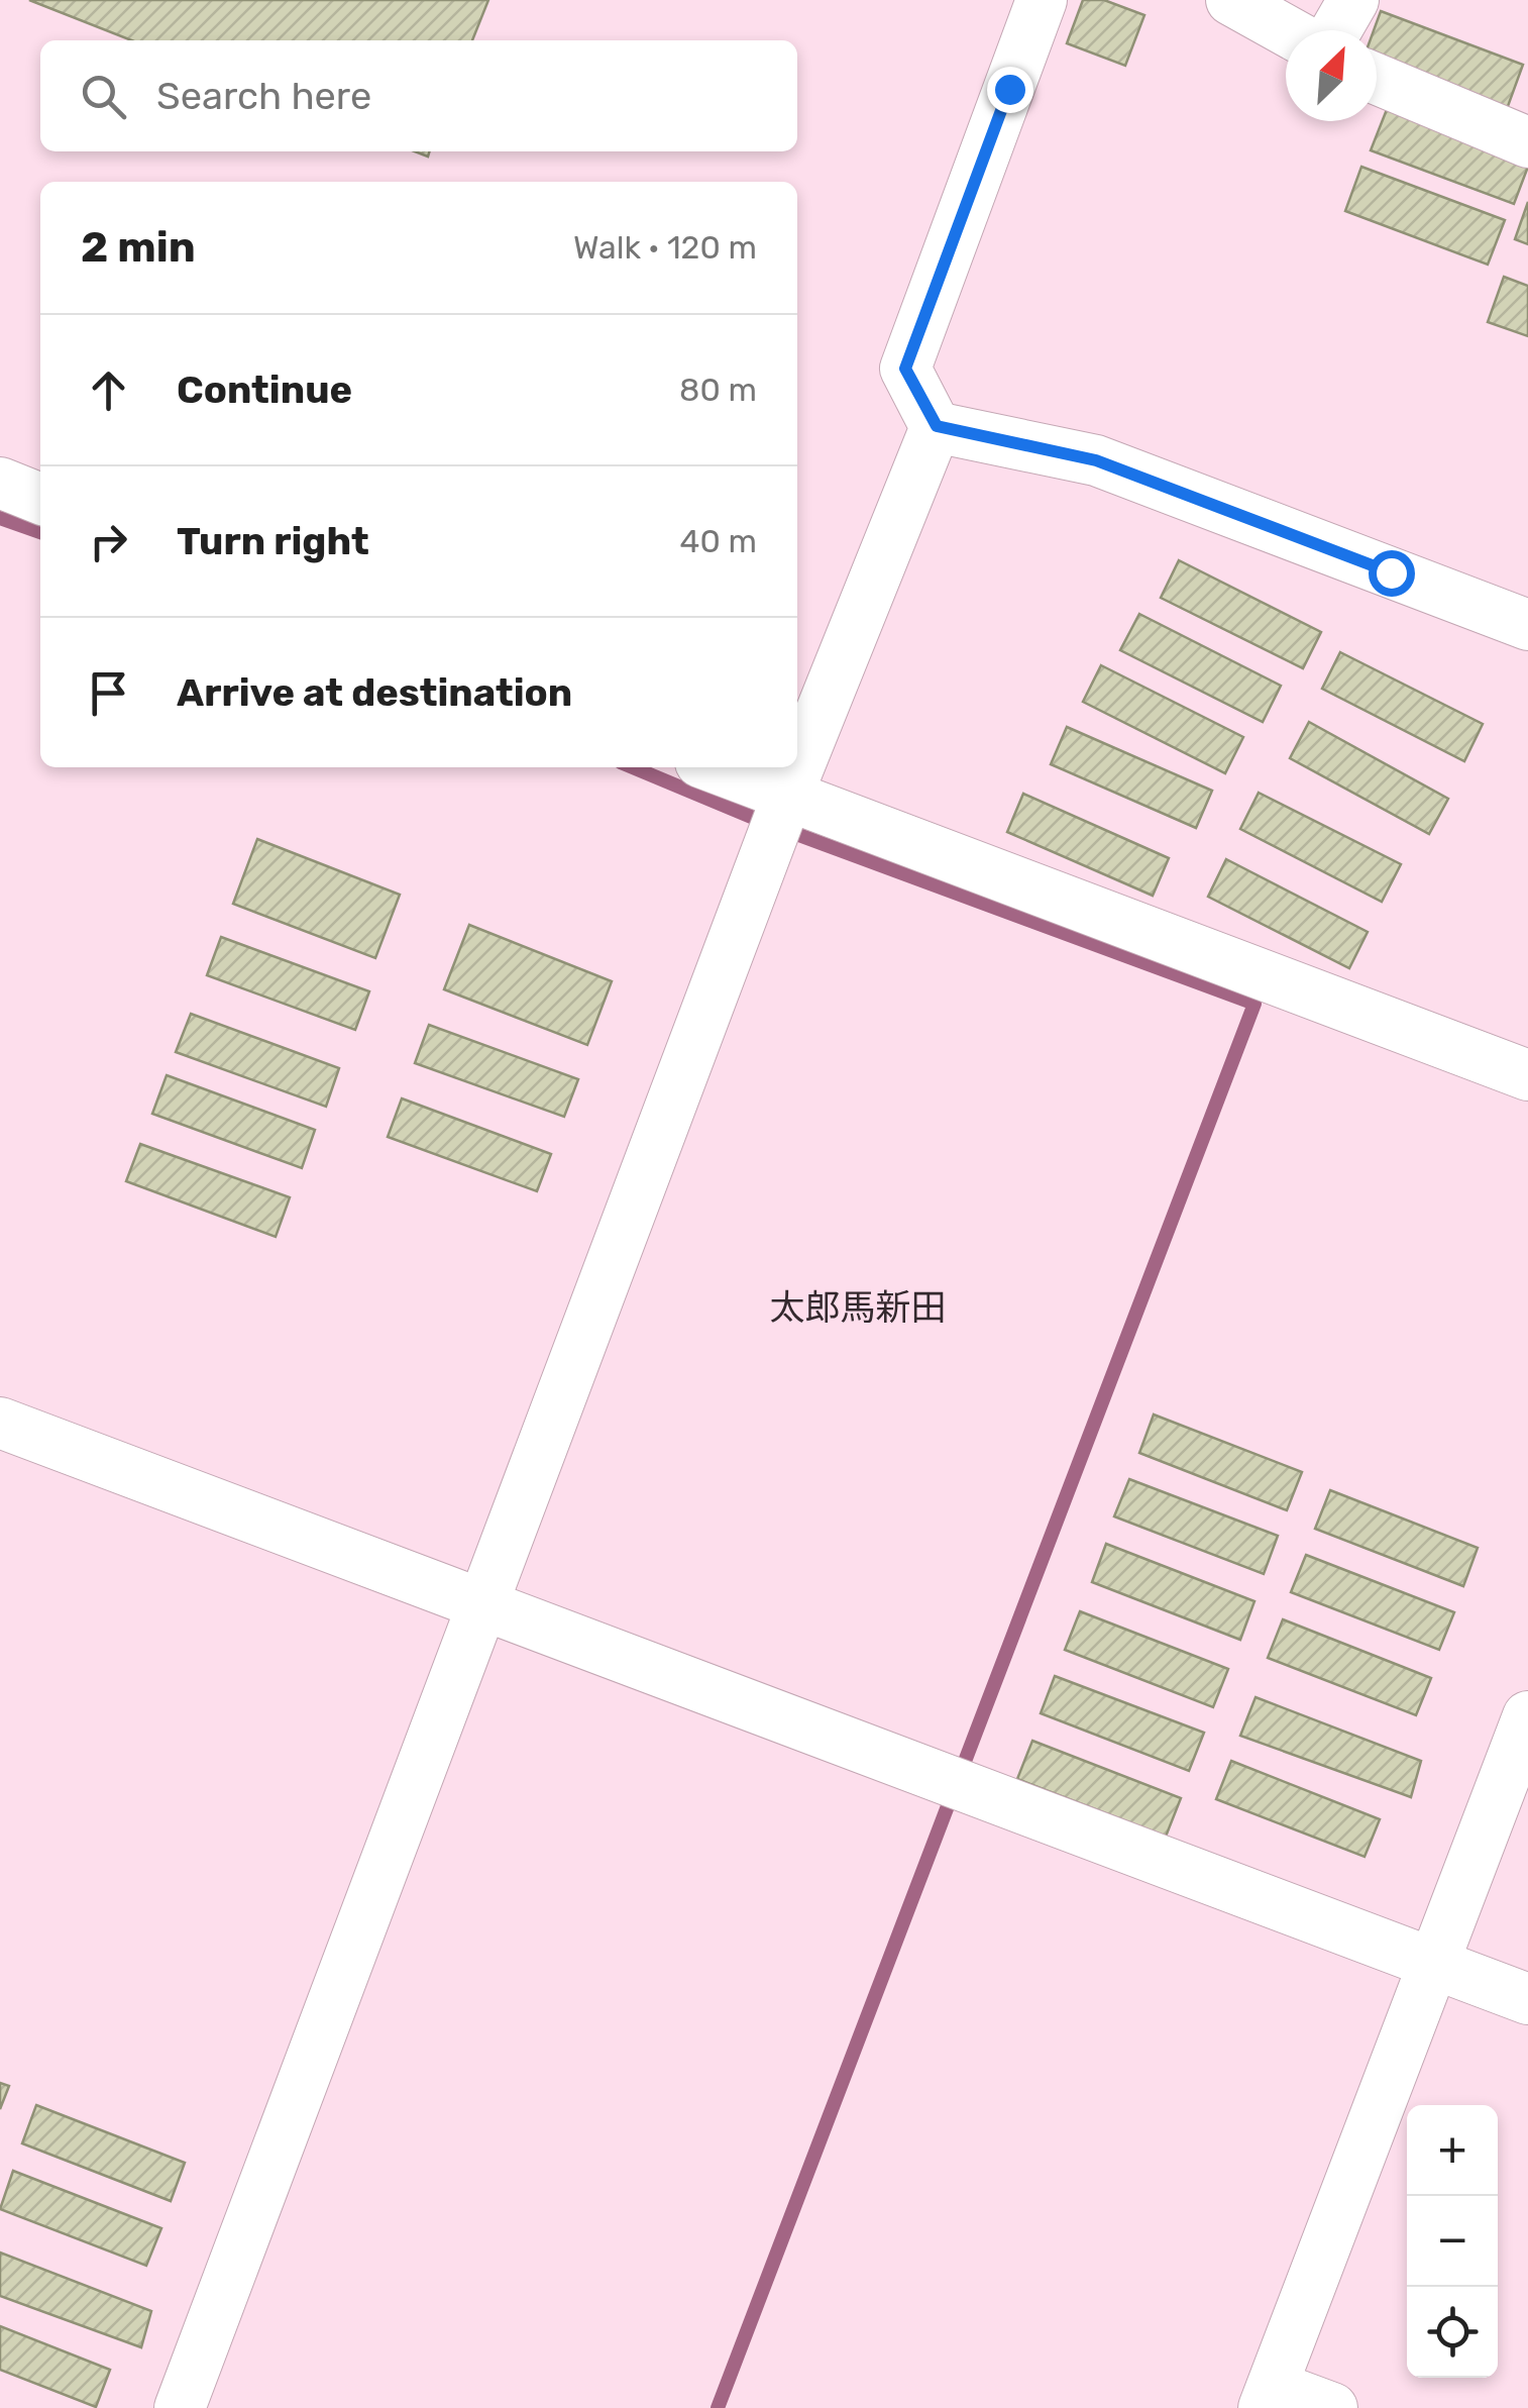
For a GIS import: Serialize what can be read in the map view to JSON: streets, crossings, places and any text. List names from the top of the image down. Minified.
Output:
{"districts":["太郎馬新田"],"north":"top right","page":{"search":"Search here","heading":["2 min","Walk · 120 m"],"list":[["Continue","80 m"],["Turn right","40 m"],"Arrive at destination"],"map_buttons":["+","−"]}}
